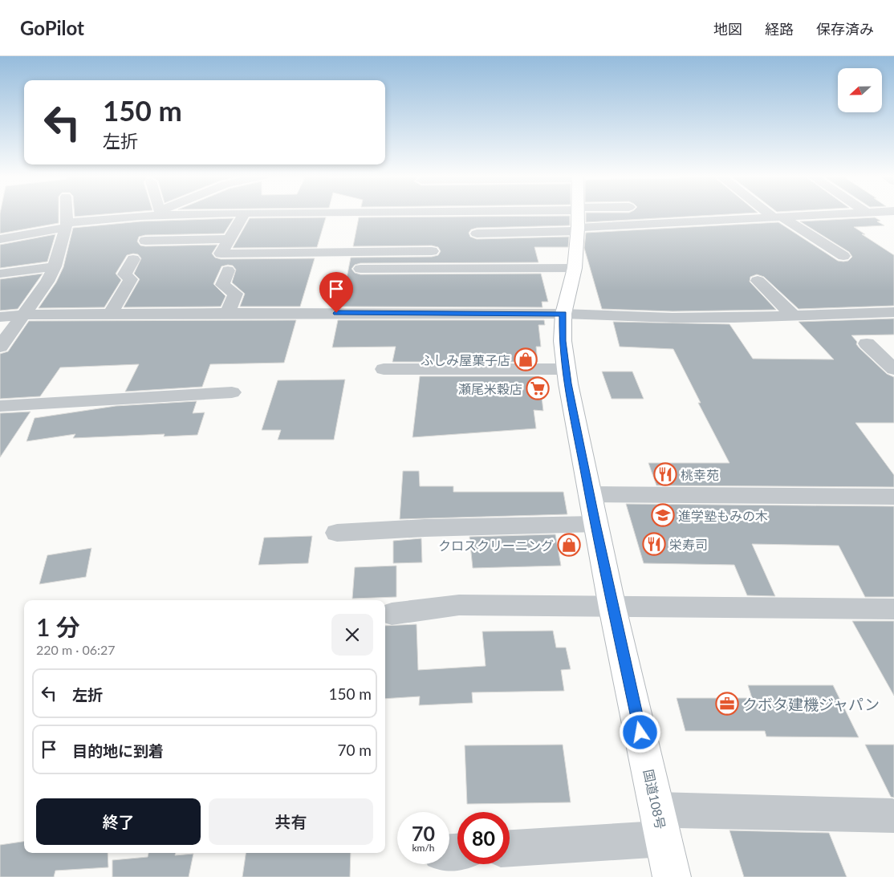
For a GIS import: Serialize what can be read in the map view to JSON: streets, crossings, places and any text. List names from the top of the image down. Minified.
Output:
{"streets":{"highway":["国道108号"]},"places":{"shop":["ふしみ屋菓子店","クロスクリーニング"],"supermarket":["瀬尾米穀店"],"restaurant":["桃幸苑","栄寿司"],"school or university":["進学塾もみの木"],"office":["クボタ建機ジャパン"]},"north":"left","page":{"header":"GoPilot","nav":["地図","経路","保存済み"],"turn":["150 m","左折"],"heading":["1 分","220 m · 06:27"],"list":[{"name":"左折","value":"150 m"},{"name":"目的地に到着","value":"70 m"}],"buttons":["終了","共有"],"speed":"70 km/h","limit":"80"}}
